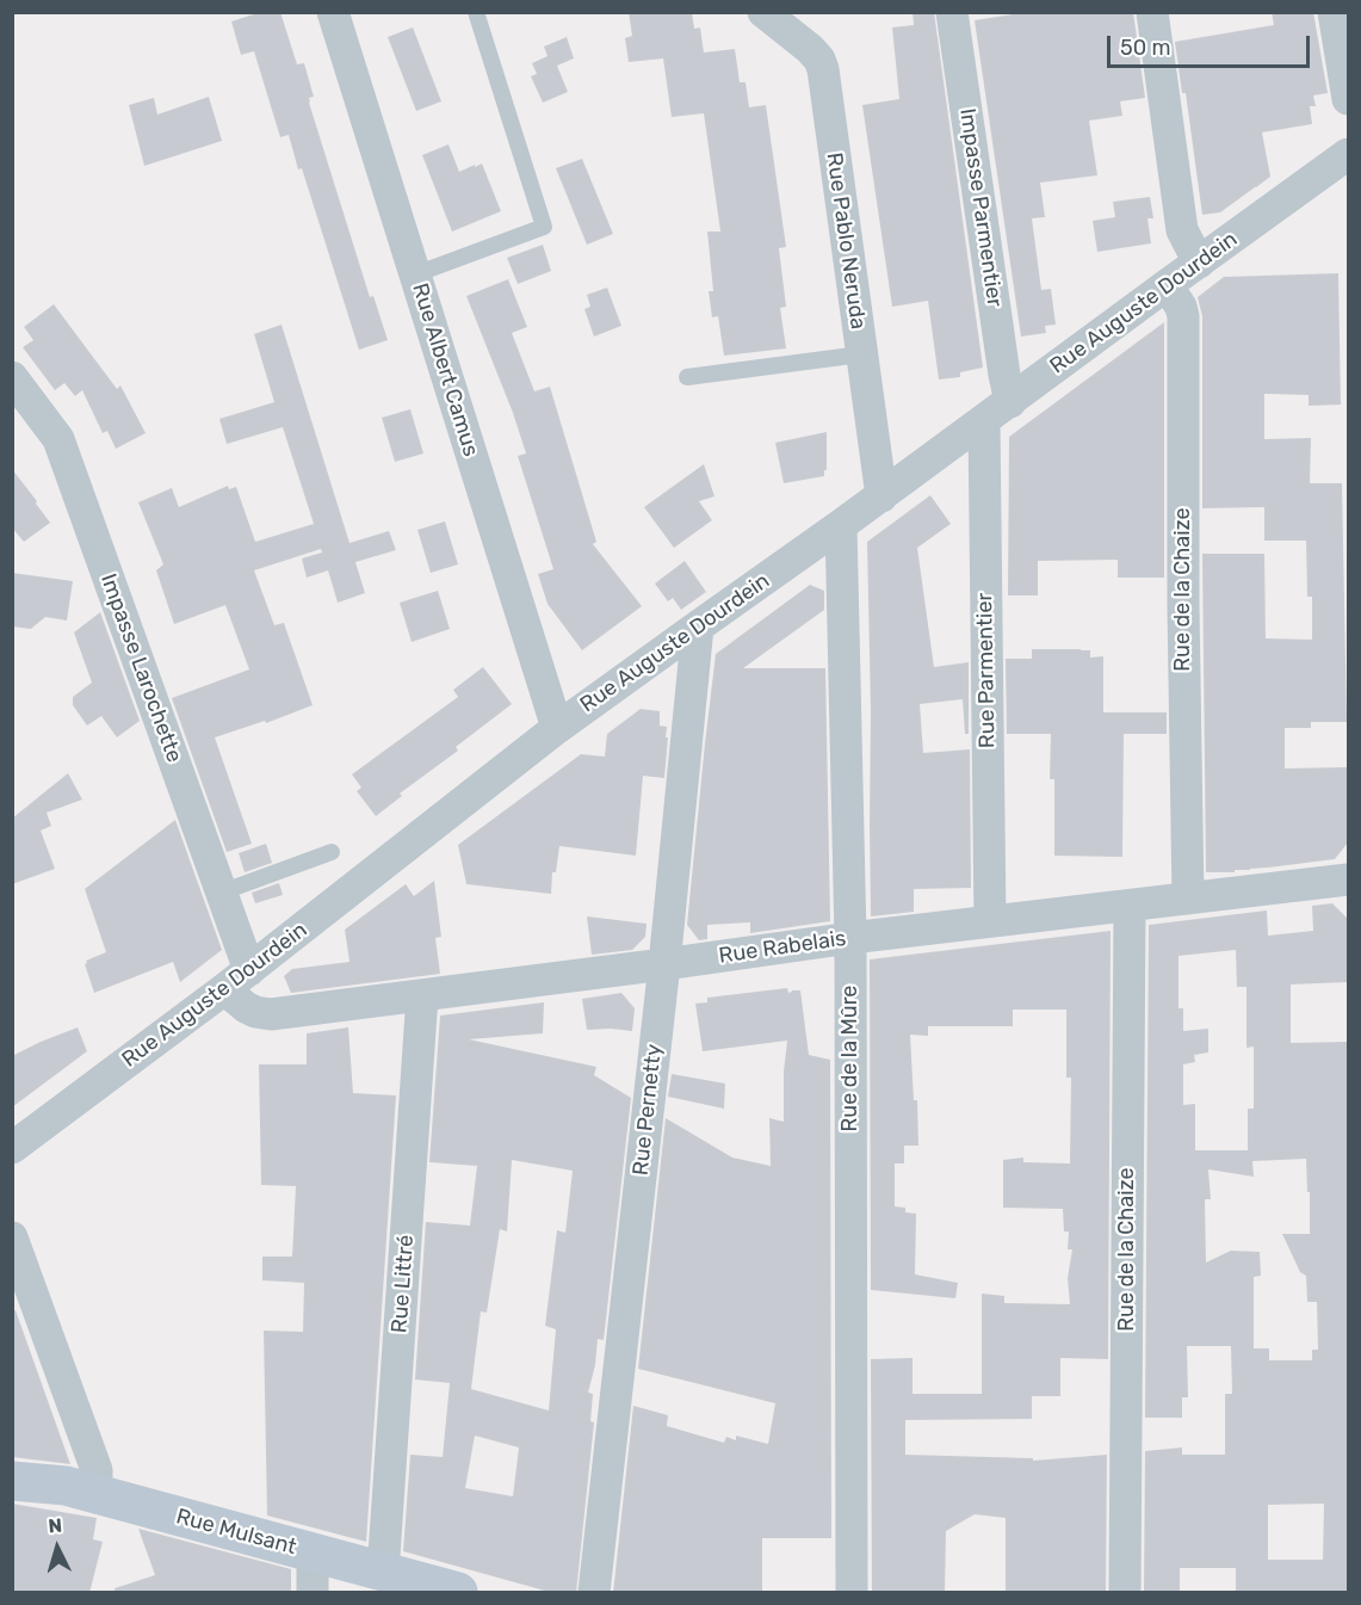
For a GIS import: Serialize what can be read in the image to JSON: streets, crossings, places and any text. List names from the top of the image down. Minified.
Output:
{"streets":{"main road":["Rue Mulsant"],"street":["Impasse Parmentier","Rue Pablo Neruda","Rue Auguste Dourdein","Rue Albert Camus","Rue de la Chaize","Impasse Larochette","Rue Parmentier","Rue Rabelais","Rue de la Mûre","Rue Pernetty","Rue Littré"]},"crossings":[["Impasse Parmentier","Rue Auguste Dourdein"],["Rue Pablo Neruda","Rue Auguste Dourdein"],["Rue Auguste Dourdein","Rue Albert Camus"],["Rue Auguste Dourdein","Rue de la Chaize"],["Rue Auguste Dourdein","Impasse Larochette"],["Rue Auguste Dourdein","Rue Parmentier"],["Rue Auguste Dourdein","Rue Rabelais"],["Rue Auguste Dourdein","Rue de la Mûre"],["Rue Auguste Dourdein","Rue Pernetty"],["Rue de la Chaize","Rue Rabelais"],["Impasse Larochette","Rue Rabelais"],["Rue Parmentier","Rue Rabelais"],["Rue Rabelais","Rue de la Mûre"],["Rue Rabelais","Rue Pernetty"],["Rue Rabelais","Rue Littré"],["Rue Littré","Rue Mulsant"]],"scale_bar":"50 m","north":"top"}
